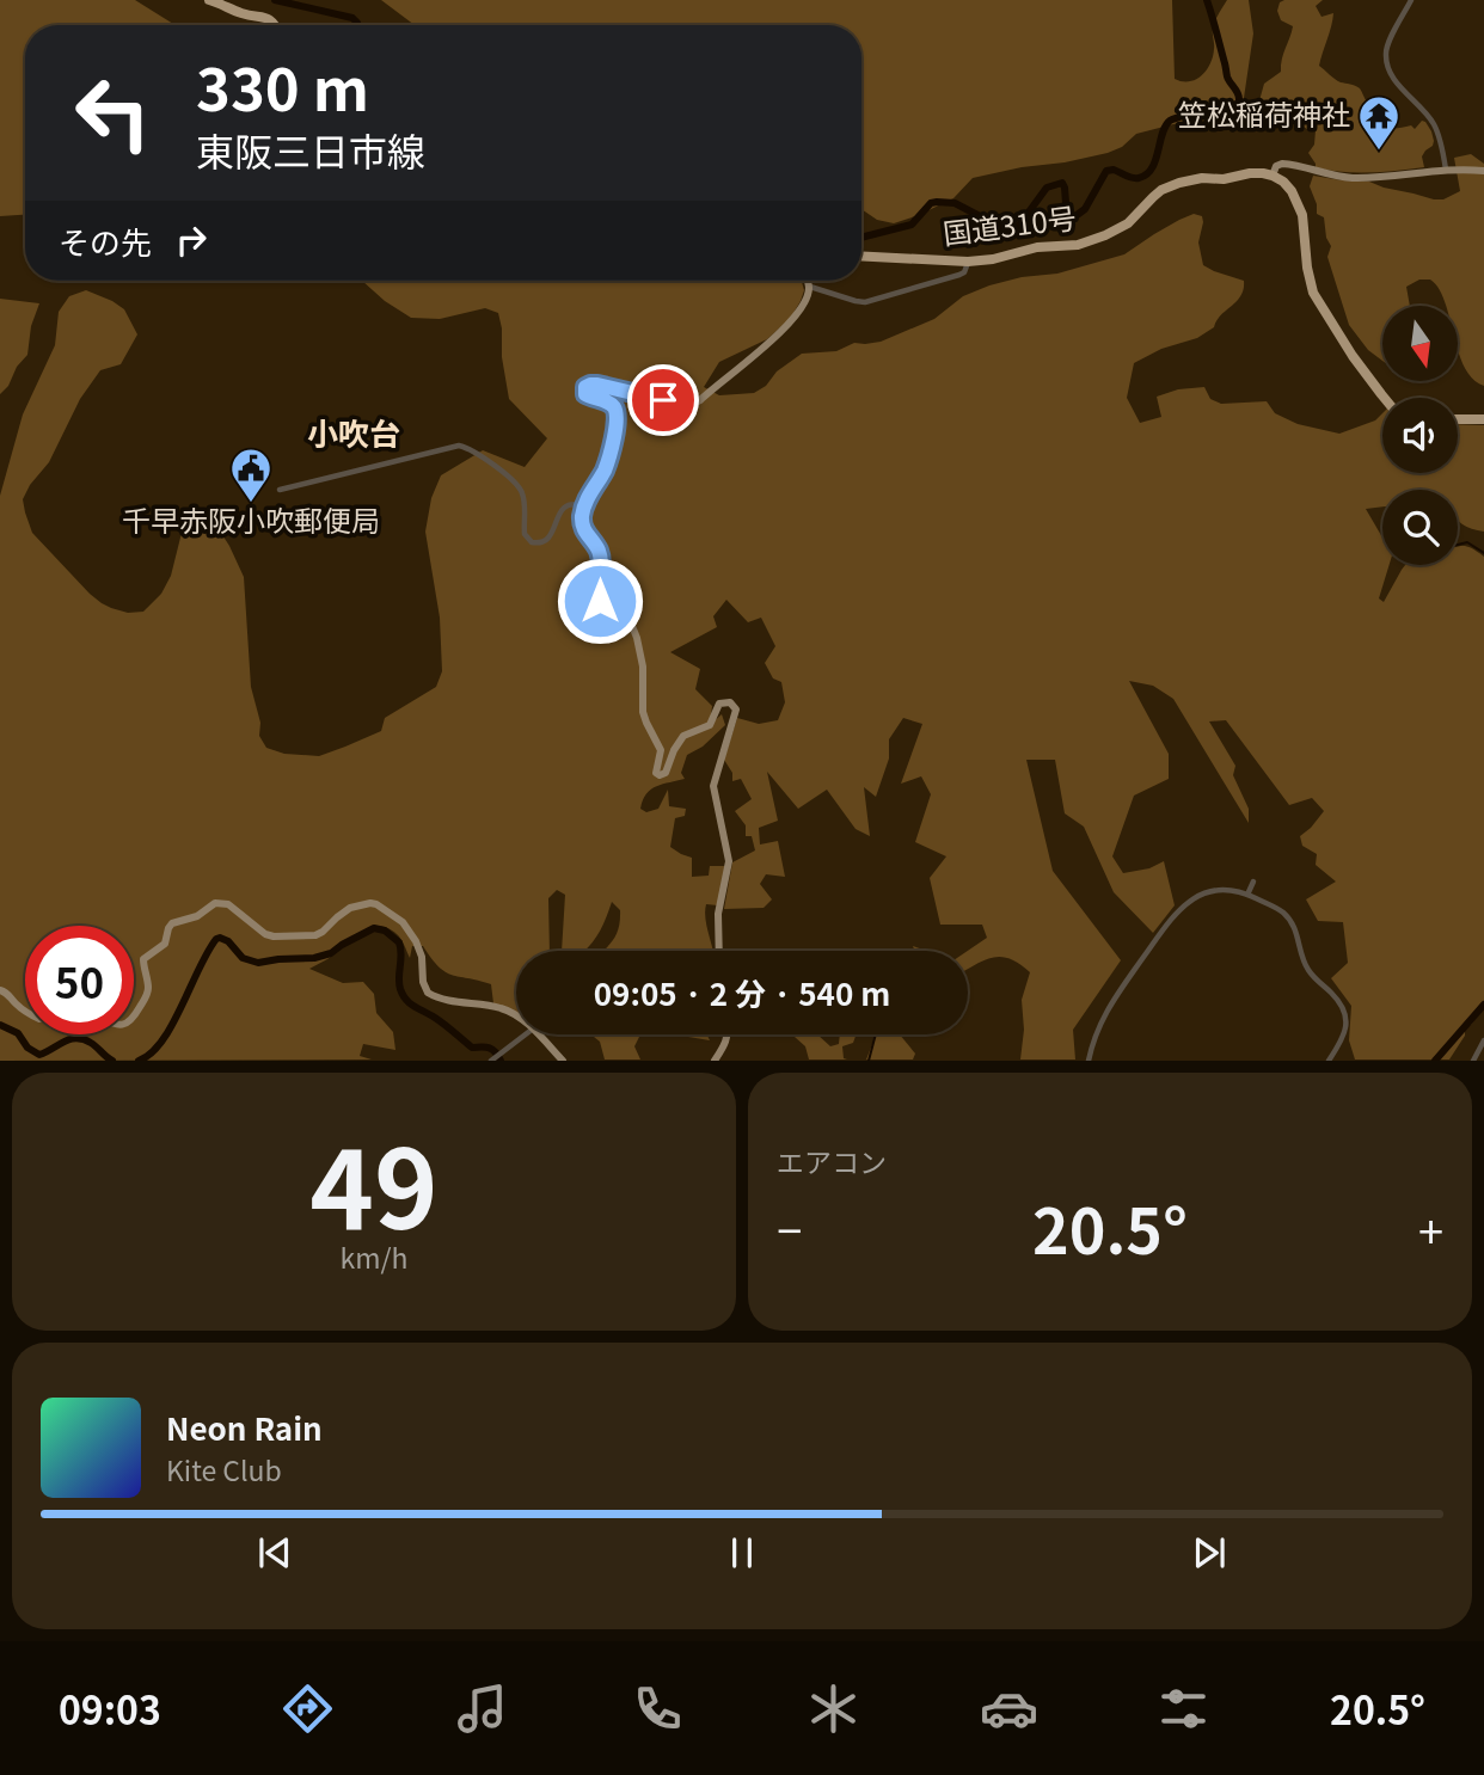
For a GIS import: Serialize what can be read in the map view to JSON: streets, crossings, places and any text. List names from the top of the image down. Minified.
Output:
{"streets":{"highway":["国道310号"]},"districts":["小吹台"],"places":{"temple":["笠松稲荷神社"],"public building":["千早赤阪小吹郵便局"]},"north":"bottom","page":{"turn":["330 m","東阪三日市線"],"then":"その先","limit":"50","trip":"09:05 · 2 分 · 540 m","tile":[["49","km/h"],"エアコン"],"heat":["−","20.5°","+"],"song":["Neon Rain","Kite Club"],"tabs":["09:03","20.5°"]}}
